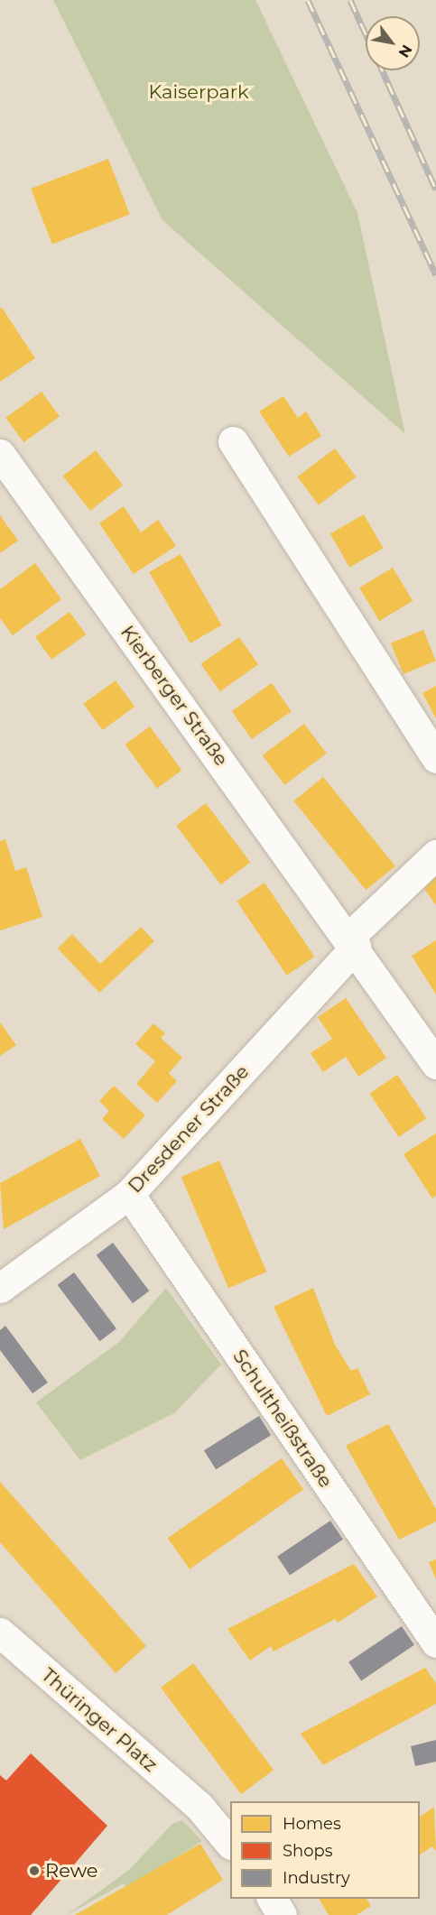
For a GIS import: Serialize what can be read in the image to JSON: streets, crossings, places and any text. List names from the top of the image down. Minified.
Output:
{"streets":{"street":["Kierberger Straße","Dresdener Straße","Schultheißstraße","Thüringer Platz"]},"crossings":[["Kierberger Straße","Dresdener Straße"],["Dresdener Straße","Schultheißstraße"]],"parks":["Kaiserpark"],"places":["Rewe"],"legend":["Homes","Shops","Industry"],"north":"bottom right"}
